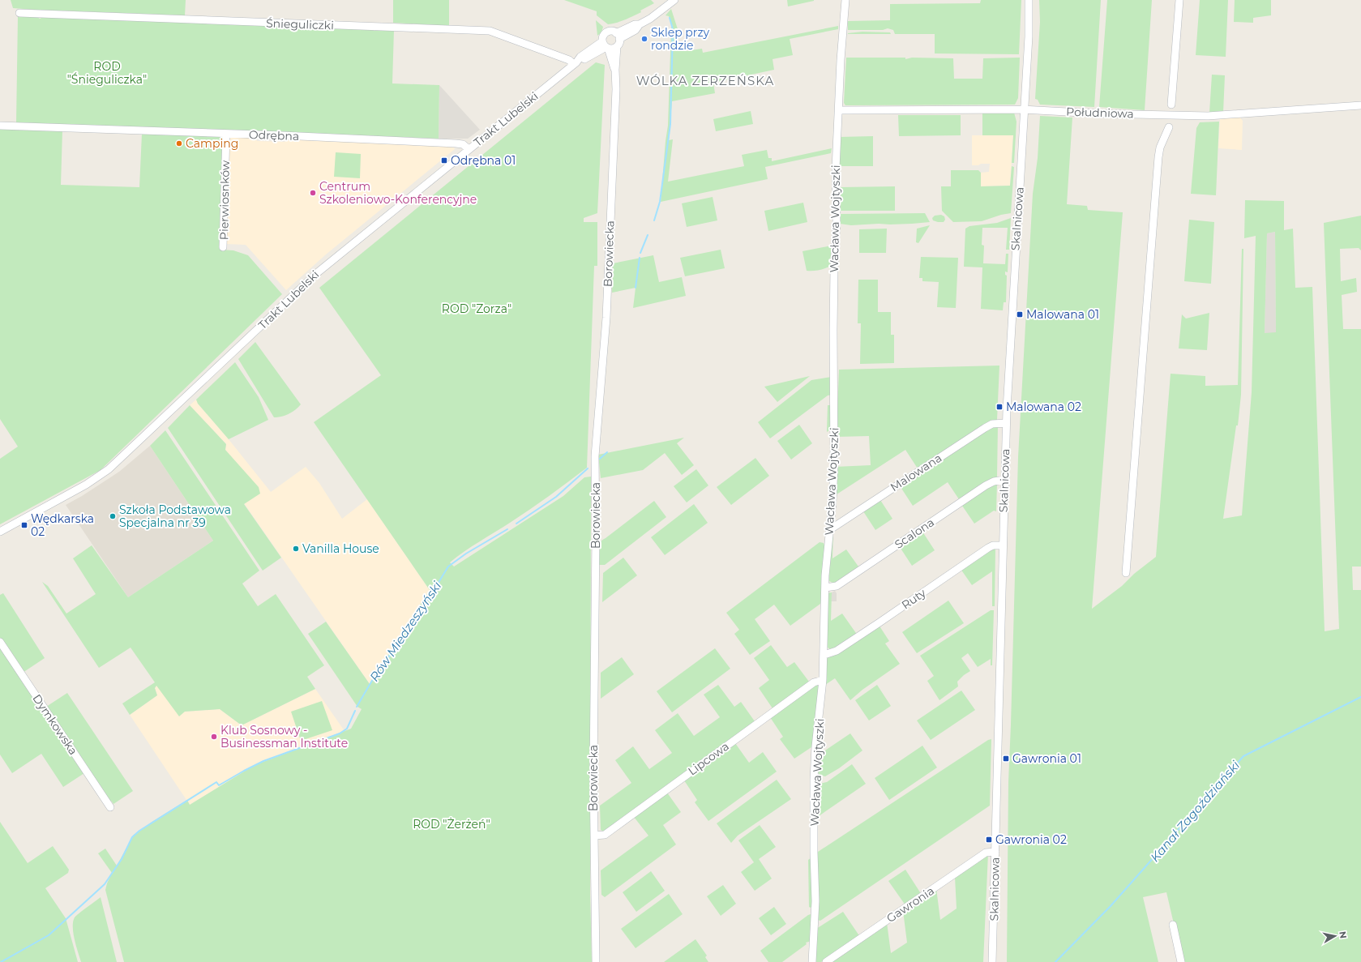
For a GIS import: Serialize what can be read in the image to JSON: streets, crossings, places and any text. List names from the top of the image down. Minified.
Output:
{"streets":{"street":["Śnieguliczki","Południowa","Trakt Lubelski","Odrębna","Pierwiosnków","Wacława Wojtyszki","Skalnicowa","Borowiecka","Malowana","Scalona","Ruty","Dymkowska","Lipcowa","Gawronia"]},"crossings":[["Śnieguliczki","Trakt Lubelski"],["Południowa","Wacława Wojtyszki"],["Południowa","Skalnicowa"],["Trakt Lubelski","Odrębna"],["Trakt Lubelski","Borowiecka"],["Odrębna","Pierwiosnków"],["Wacława Wojtyszki","Malowana"],["Wacława Wojtyszki","Scalona"],["Wacława Wojtyszki","Ruty"],["Wacława Wojtyszki","Lipcowa"],["Skalnicowa","Malowana"],["Skalnicowa","Scalona"],["Skalnicowa","Ruty"],["Skalnicowa","Gawronia"],["Borowiecka","Lipcowa"]],"districts":["WÓLKA ZERZEŃSKA"],"water":["Rów Miedzeszyński","Kanał Zagoździański"],"parks":["ROD \"Śnieguliczka\"","ROD \"Zorza\"","ROD \"Żerżeń\""],"places":{"other":["Sklep przy rondzie","Camping","Centrum Szkoleniowo-Konferencyjne","Szkoła Podstawowa Specjalna nr 39","Vanilla House","Klub Sosnowy - Businessman Institute"],"transit":["Odrębna 01","Malowana 01","Malowana 02","Wędkarska 02","Gawronia 01","Gawronia 02"]},"north":"right"}
